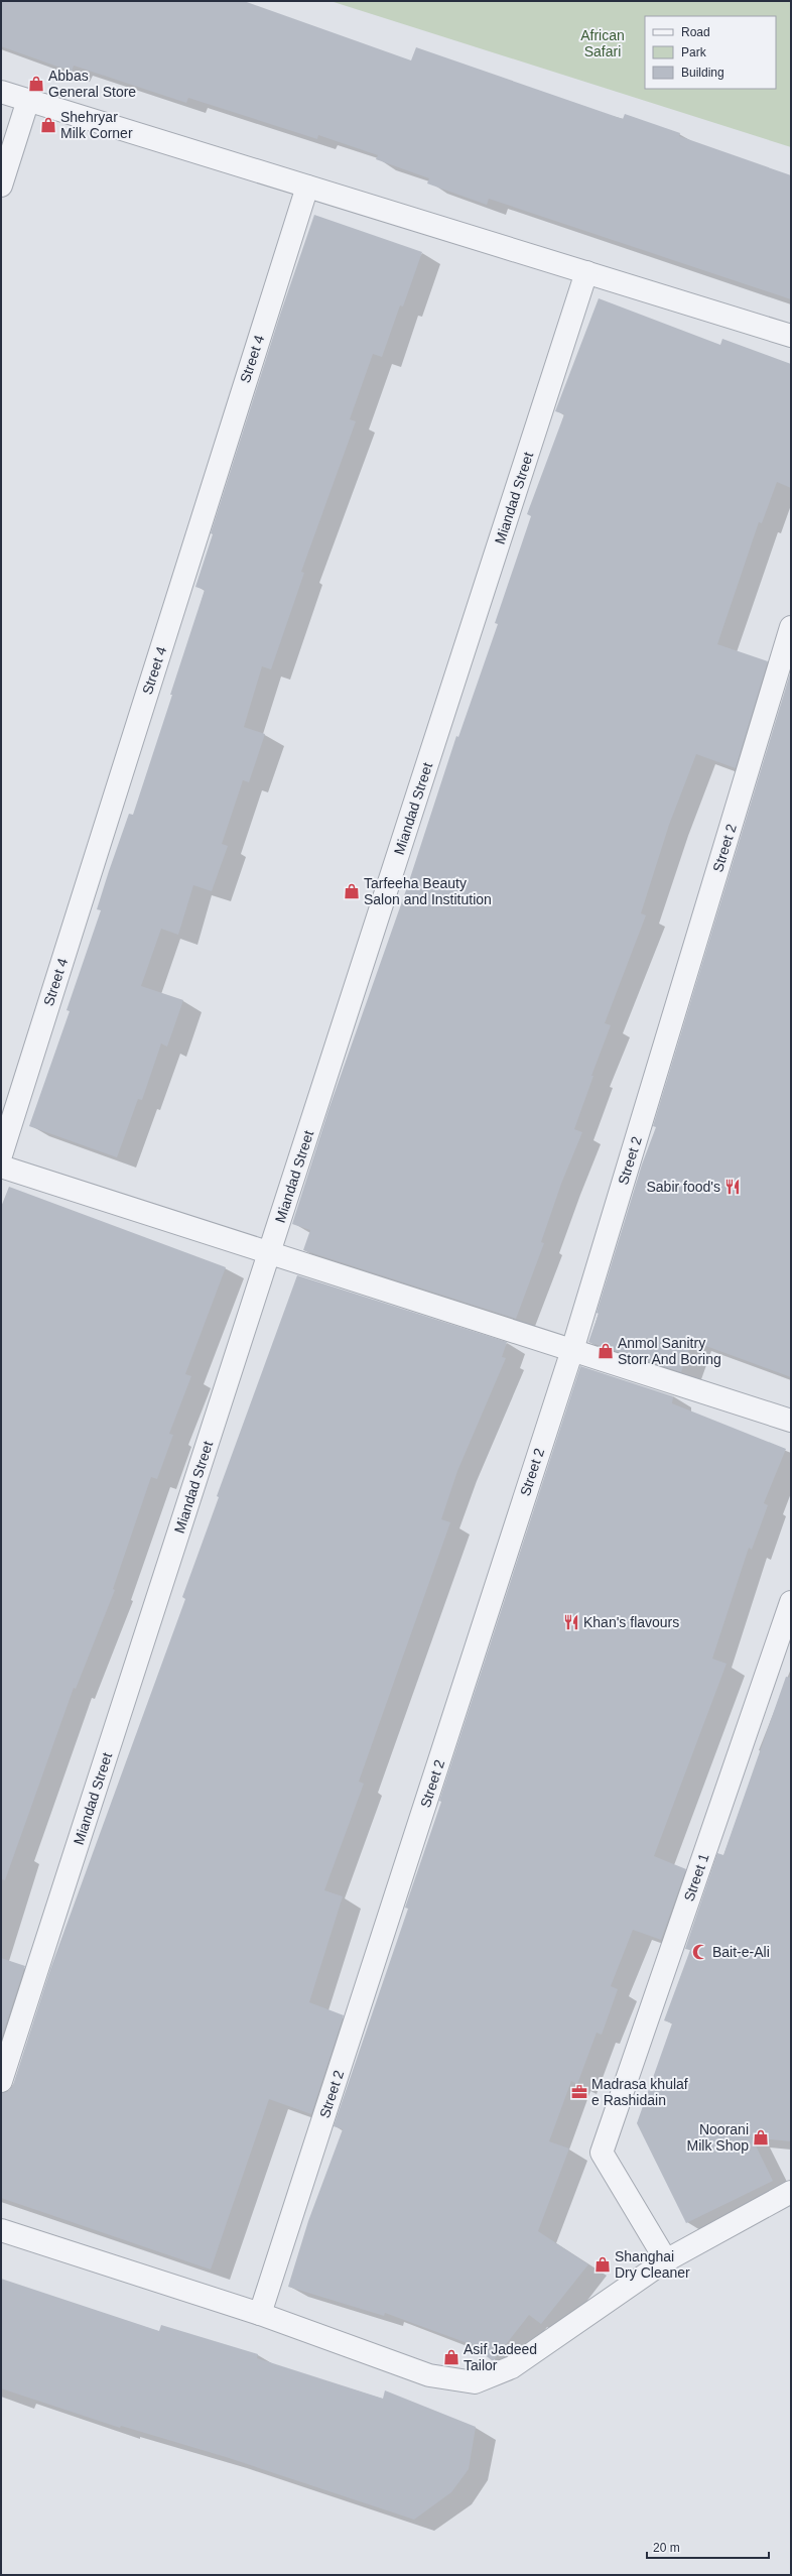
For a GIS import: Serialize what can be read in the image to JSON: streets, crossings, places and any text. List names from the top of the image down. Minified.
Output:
{"streets":{"street":["Street 4","Miandad Street","Street 2","Street 1"]},"parks":["African Safari"],"places":{"shop":["Abbas General Store","Shehryar Milk Corner","Tarfeeha Beauty Salon and Institution","Anmol Sanitry Storr And Boring","Noorani Milk Shop","Shanghai Dry Cleaner","Asif Jadeed Tailor"],"restaurant":["Sabir food's","Khan's flavours"],"mosque":["Bait-e-Ali"],"office":["Madrasa khulaf e Rashidain"]},"legend":["Road","Park","Building"],"scale_bar":"20 m"}
